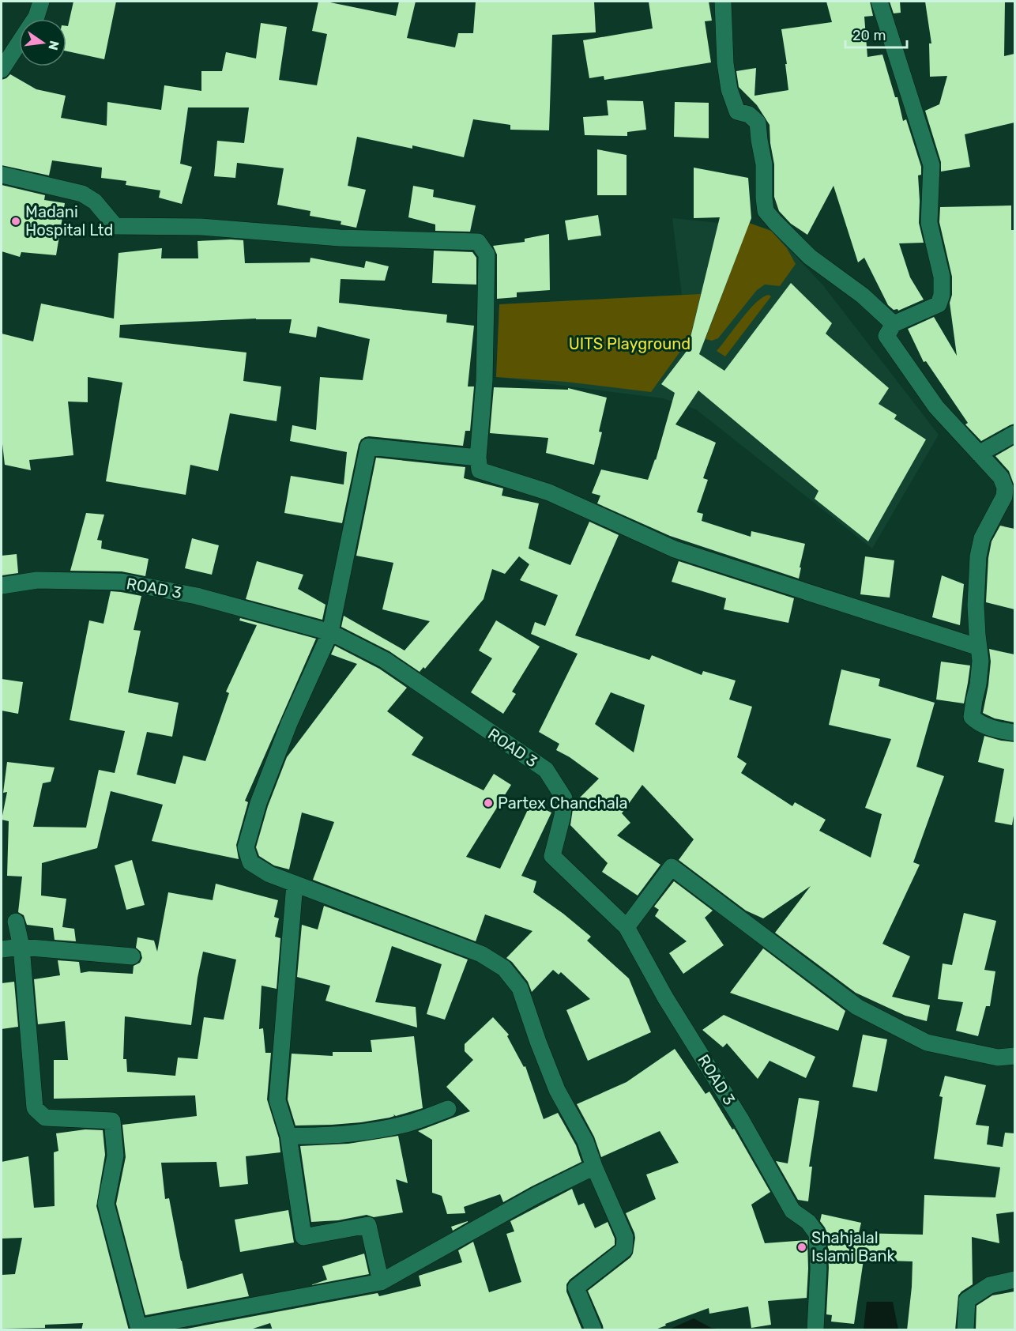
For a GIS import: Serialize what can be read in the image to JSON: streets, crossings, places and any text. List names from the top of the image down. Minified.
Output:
{"streets":{"street":["ROAD 3"]},"parks":["UITS Playground"],"places":["Madani Hospital Ltd","Partex Chanchala","Shahjalal Islami Bank"],"scale_bar":"20 m","north":"right"}
